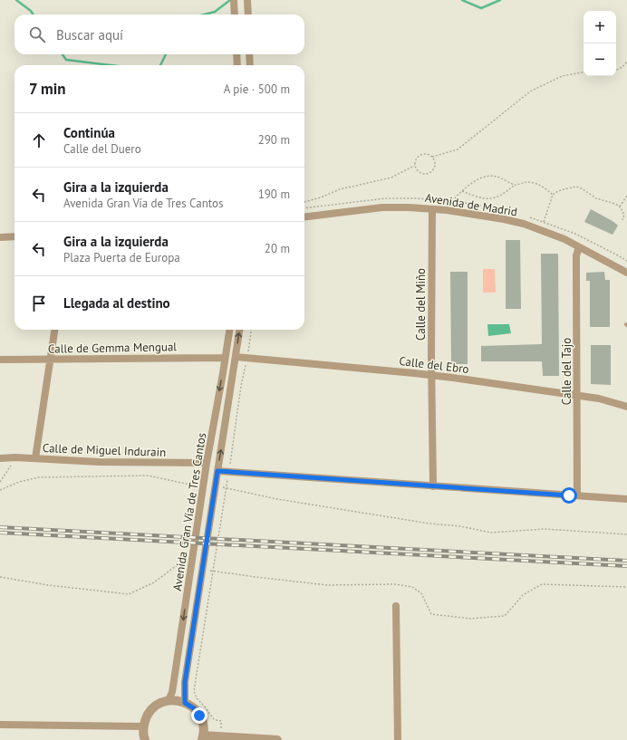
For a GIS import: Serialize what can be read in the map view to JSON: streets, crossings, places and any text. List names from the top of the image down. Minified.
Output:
{"streets":{"street":["Avenida de Madrid","Calle del Miño","Calle de Gemma Mengual","Calle del Ebro","Calle del Tajo","Calle de Miguel Indurain","Avenida Gran Vía de Tres Cantos"]},"crossings":[["Avenida de Madrid","Calle del Miño"],["Avenida de Madrid","Calle del Tajo"],["Calle del Miño","Calle del Ebro"],["Calle de Gemma Mengual","Avenida Gran Vía de Tres Cantos"],["Calle del Ebro","Calle del Tajo"],["Calle del Ebro","Avenida Gran Vía de Tres Cantos"],["Calle de Miguel Indurain","Avenida Gran Vía de Tres Cantos"]],"page":{"map_buttons":["+","−"],"search":"Buscar aquí","heading":["7 min","A pie · 500 m"],"list":[["Continúa","Calle del Duero","290 m"],["Gira a la izquierda","Avenida Gran Vía de Tres Cantos","190 m"],["Gira a la izquierda","Plaza Puerta de Europa","20 m"],"Llegada al destino"]}}
